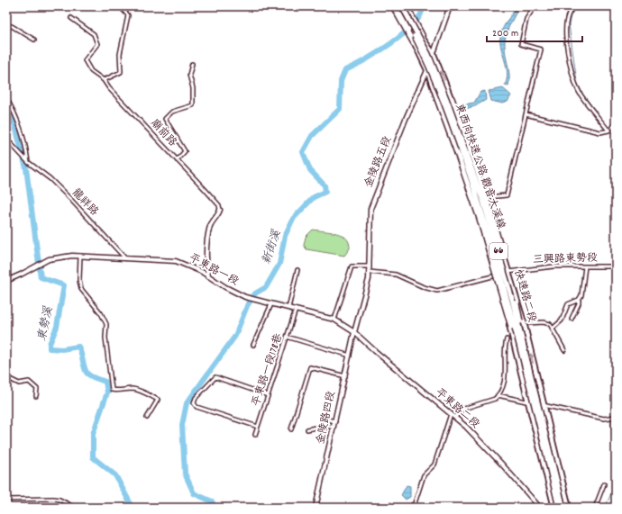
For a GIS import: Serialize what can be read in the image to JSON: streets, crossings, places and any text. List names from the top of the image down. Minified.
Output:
{"streets":{"highway":["東西向快速公路 觀音大溪線","66"],"main road":["快速路二段"],"street":["廟前路","金陵路五段","龍祥路","三興路東勢段","平東路一段","平東路一段178巷","平東路二段","金陵路四段"]},"crossings":[["廟前路","平東路一段"],["金陵路五段","66"],["金陵路五段","三興路東勢段"],["金陵路五段","平東路一段"],["金陵路五段","快速路二段"],["金陵路五段","平東路二段"],["金陵路五段","金陵路四段"],["龍祥路","平東路一段"],["66","快速路二段"],["三興路東勢段","快速路二段"],["平東路一段","平東路一段178巷"],["平東路一段","平東路二段"],["平東路一段","金陵路四段"],["平東路二段","金陵路四段"]],"water":["新街溪","東勢溪"],"scale_bar":"200 m"}
